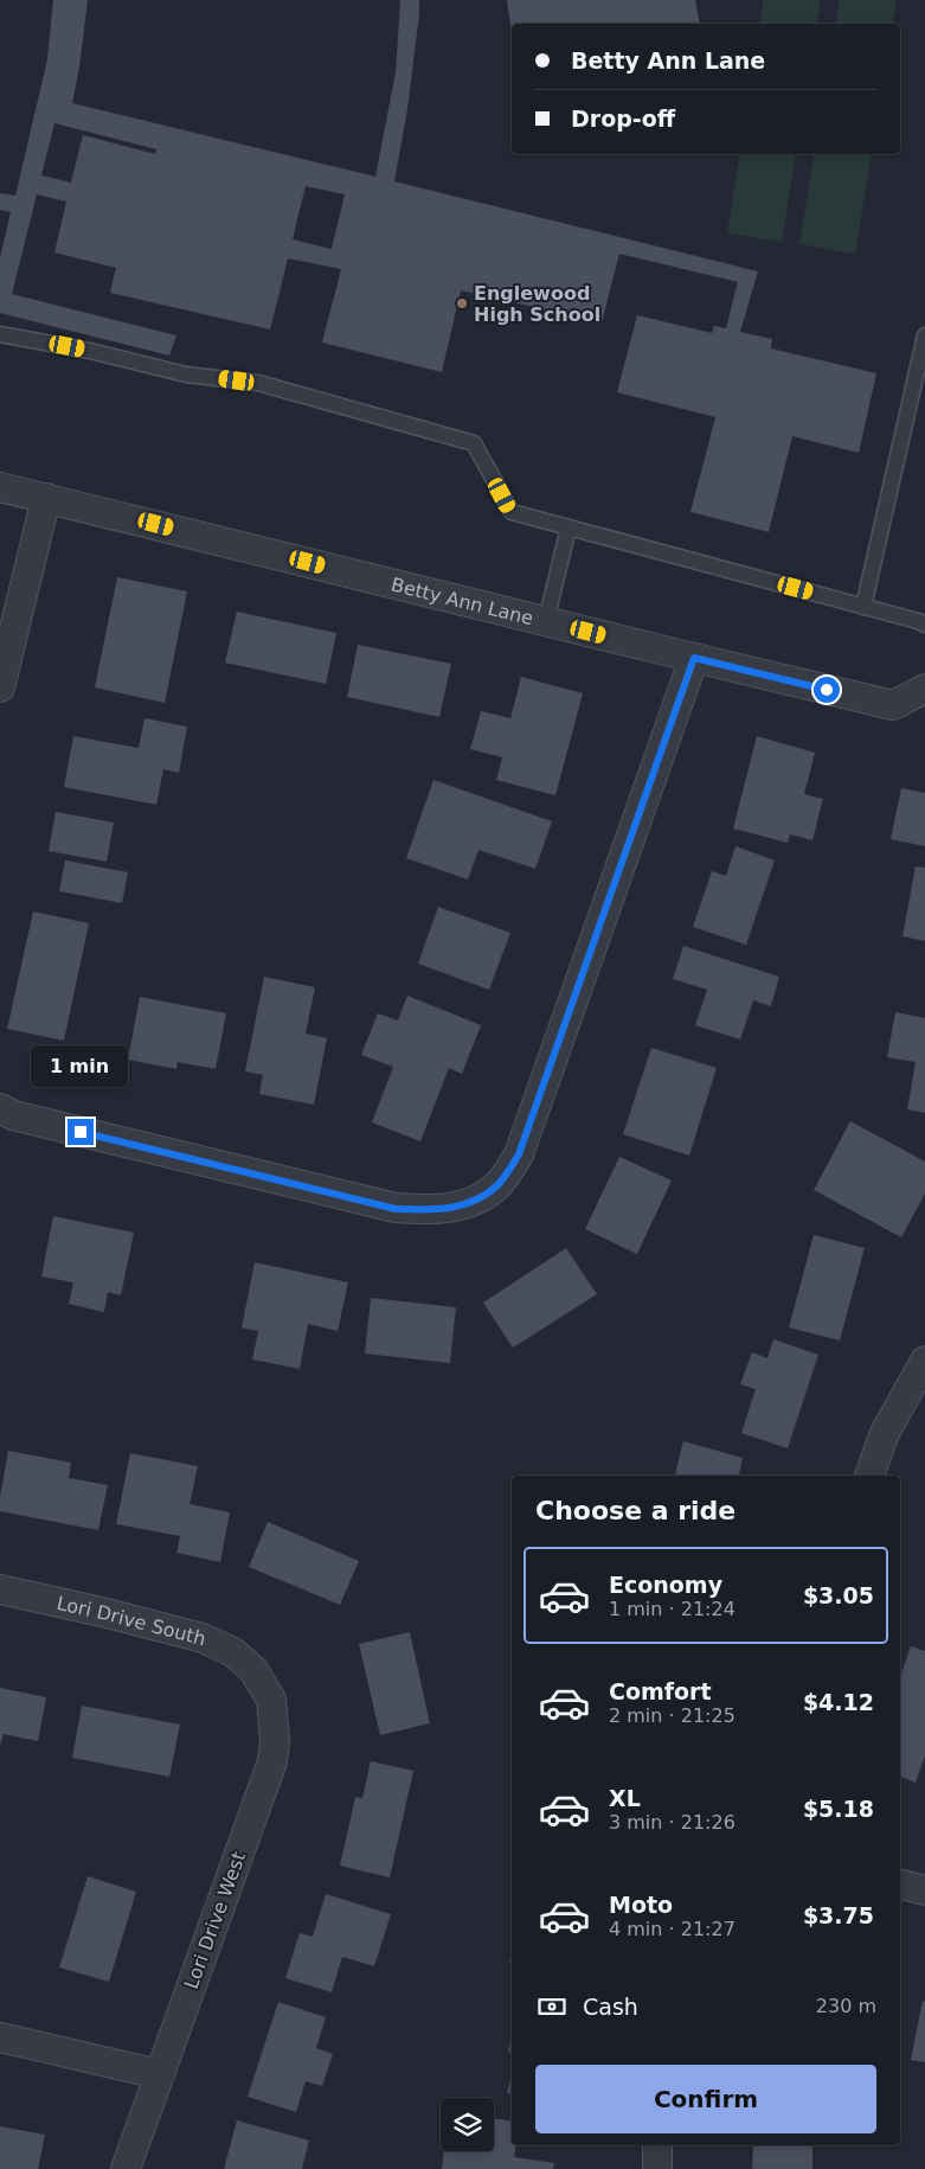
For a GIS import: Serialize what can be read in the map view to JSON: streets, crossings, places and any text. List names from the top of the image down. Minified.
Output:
{"streets":{"street":["Betty Ann Lane","Lori Drive South","Lori Drive West"]},"crossings":[["Lori Drive South","Lori Drive West"]],"places":["Englewood High School"],"page":{"banner":["Betty Ann Lane","Drop-off"],"bubble":"1 min","heading":"Choose a ride","list":[{"name":"Economy","note":"1 min · 21:24","value":"$3.05"},{"name":"Comfort","note":"2 min · 21:25","value":"$4.12"},{"name":"XL","note":"3 min · 21:26","value":"$5.18"},{"name":"Moto","note":"4 min · 21:27","value":"$3.75"}],"pay":["Cash","230 m"],"buttons":"Confirm"}}
